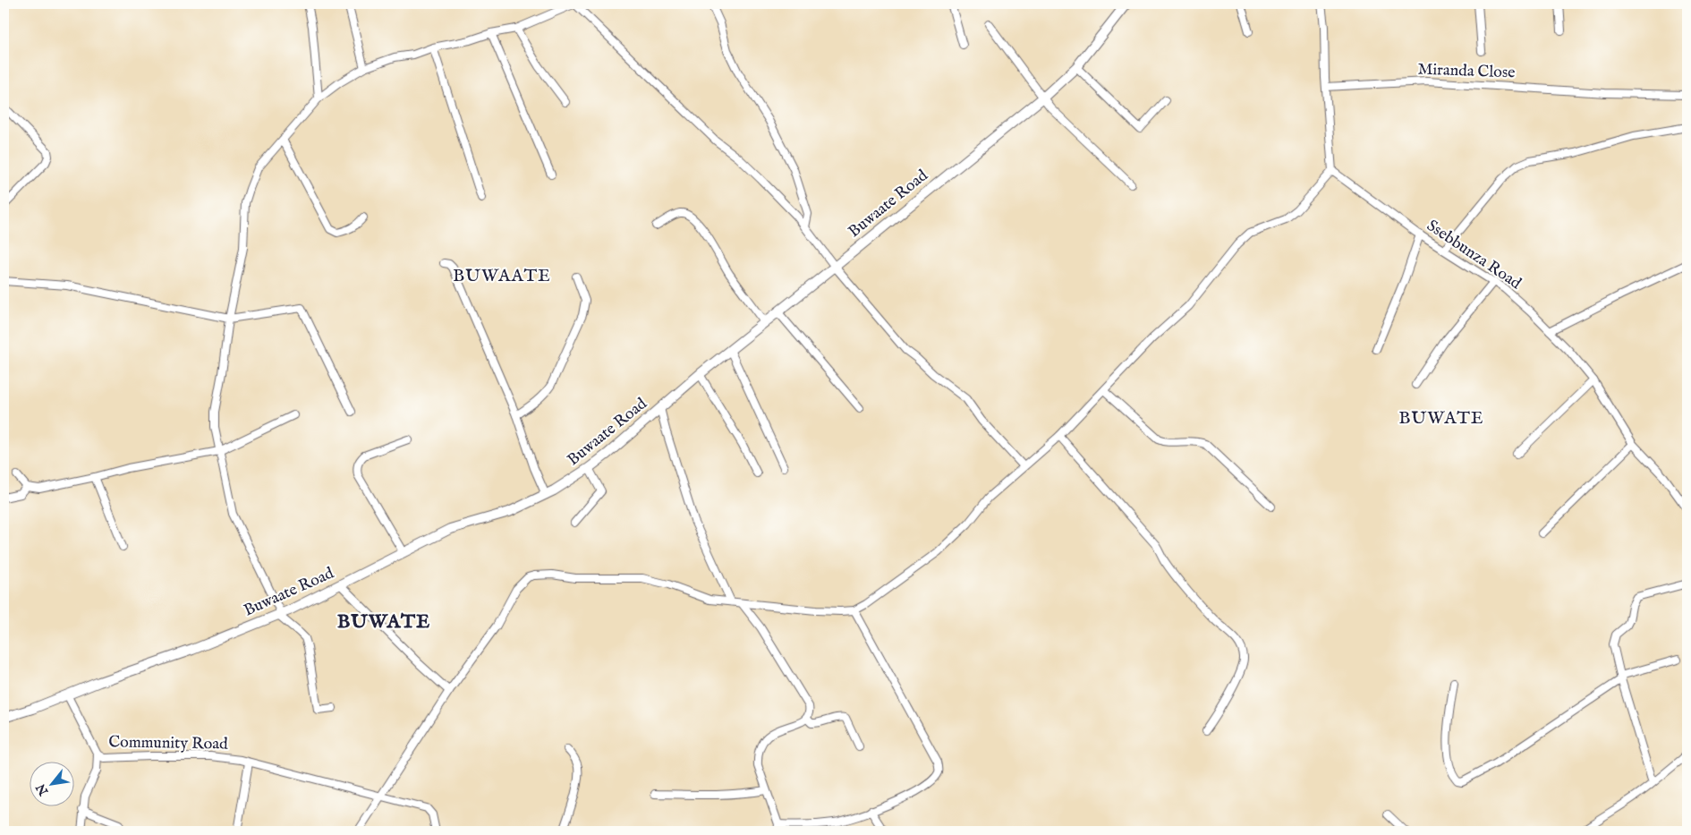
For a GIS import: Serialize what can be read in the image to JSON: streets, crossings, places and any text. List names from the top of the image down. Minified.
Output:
{"streets":{"street":["Miranda Close","Buwaate Road","Ssebbunza Road","Community Road"]},"crossings":[["Buwaate Road","Community Road"]],"districts":["BUWAATE","BUWATE","BUWATE"],"north":"bottom left"}
